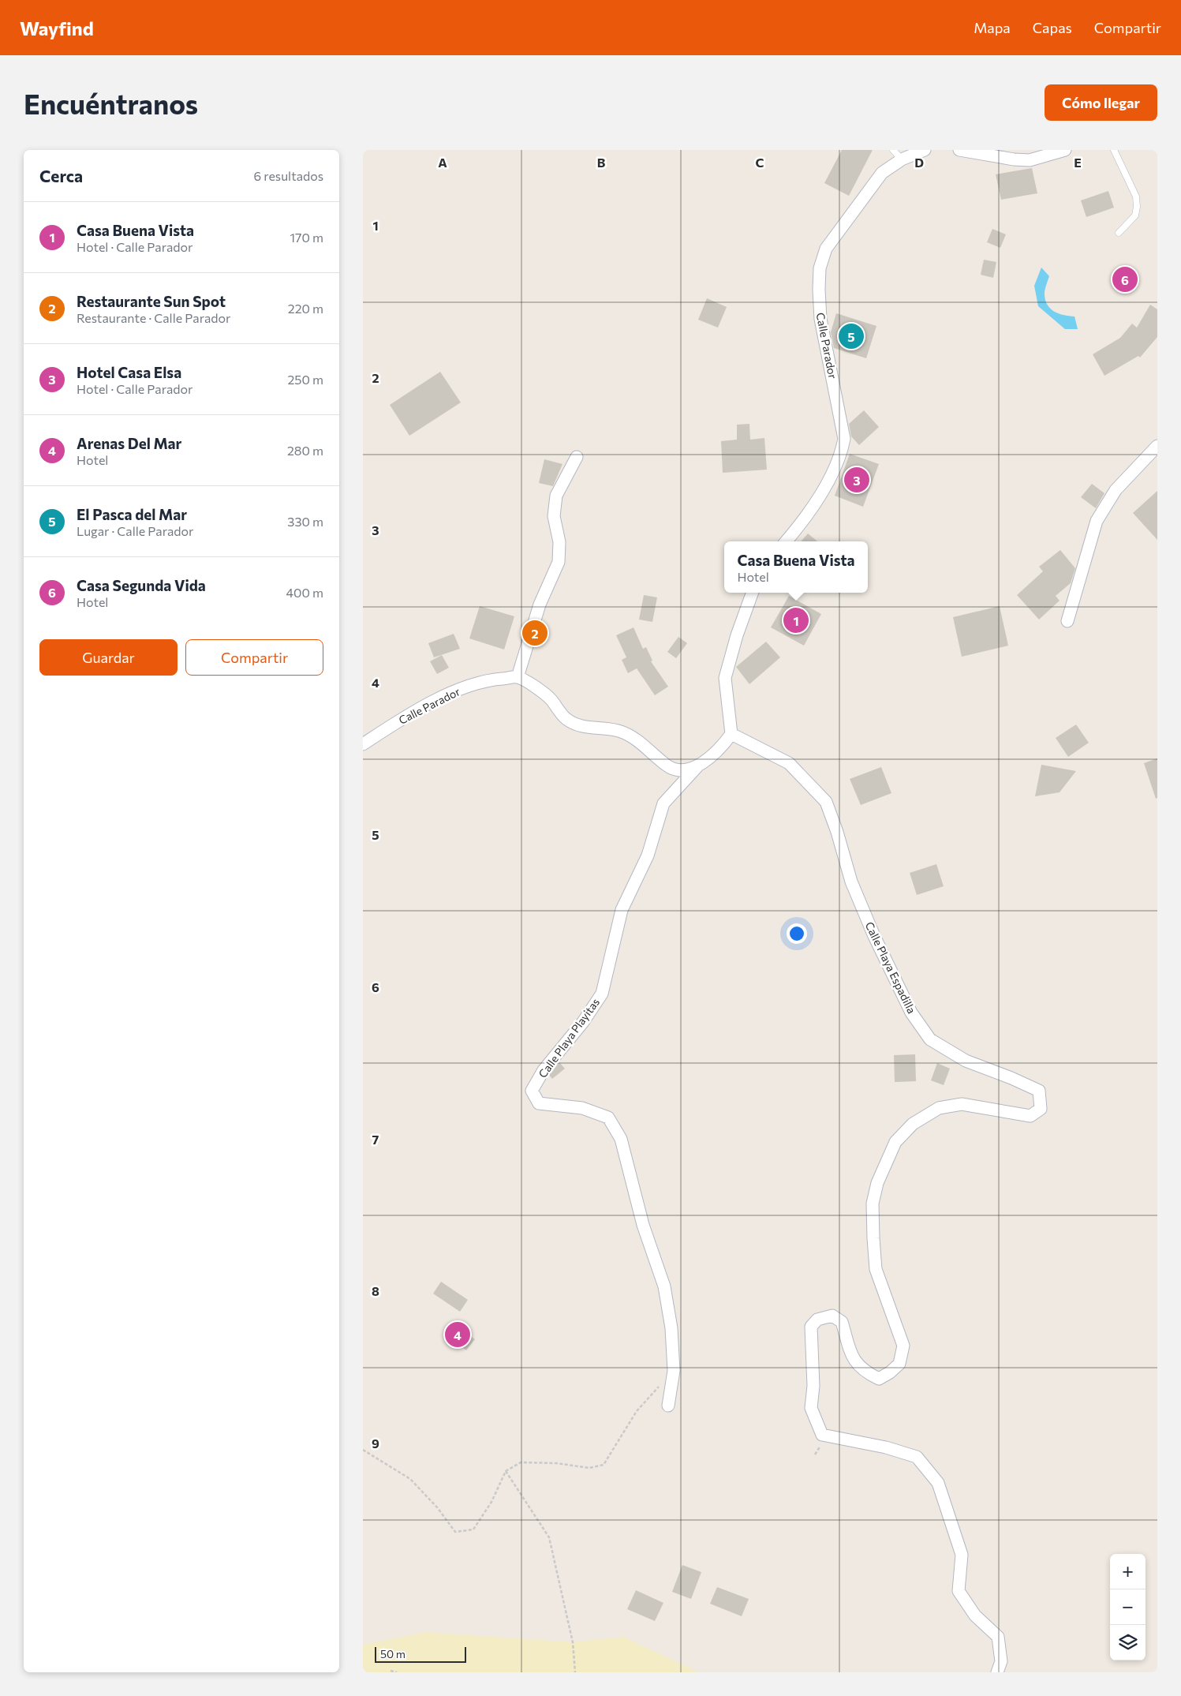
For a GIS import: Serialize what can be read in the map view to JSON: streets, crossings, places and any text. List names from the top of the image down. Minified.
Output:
{"streets":{"street":["Calle Parador","Calle Playa Espadilla","Calle Playa Playitas"]},"scale_bar":"50 m","page":{"header":"Wayfind","nav":["Mapa","Capas","Compartir"],"buttons":["Cómo llegar",["Guardar","Compartir"]],"title":"Encuéntranos","heading":["Cerca","6 resultados"],"list":[{"mark":"1","name":"Casa Buena Vista","note":"Hotel · Calle Parador","value":"170 m"},{"mark":"2","name":"Restaurante Sun Spot","note":"Restaurante · Calle Parador","value":"220 m"},{"mark":"3","name":"Hotel Casa Elsa","note":"Hotel · Calle Parador","value":"250 m"},{"mark":"4","name":"Arenas Del Mar","note":"Hotel","value":"280 m"},{"mark":"5","name":"El Pasca del Mar","note":"Lugar · Calle Parador","value":"330 m"},{"mark":"6","name":"Casa Segunda Vida","note":"Hotel","value":"400 m"}],"pins":["6","5","3","1","2","4"],"popup":["Casa Buena Vista","Hotel"],"map_buttons":["+","−"],"scale":"50 m"},"grid":{"columns":["A","B","C","D","E"],"rows":["1","2","3","4","5","6","7","8","9"]}}
